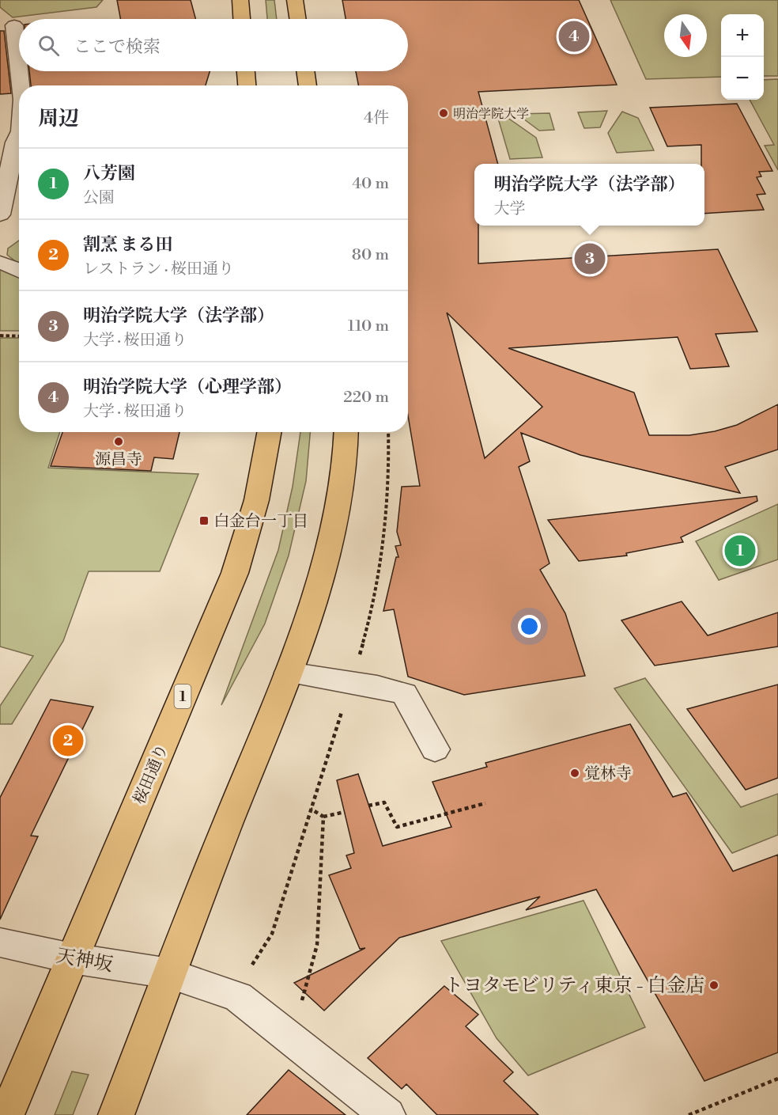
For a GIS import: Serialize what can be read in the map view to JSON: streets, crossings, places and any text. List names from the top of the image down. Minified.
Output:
{"streets":{"highway":["1","桜田通り"],"street":["天神坂"]},"crossings":[["桜田通り","天神坂"]],"places":{"other":["明治学院大学","源昌寺","覚林寺","トヨタモビリティ東京 - 白金店"],"transit":["白金台一丁目"]},"north":"bottom","page":{"map_buttons":["+","−"],"pins":["4","3","1","2"],"search":"ここで検索","heading":["周辺","4件"],"list":[{"mark":"1","name":"八芳園","note":"公園","value":"40 m"},{"mark":"2","name":"割烹 まる田","note":"レストラン · 桜田通り","value":"80 m"},{"mark":"3","name":"明治学院大学（法学部）","note":"大学 · 桜田通り","value":"110 m"},{"mark":"4","name":"明治学院大学（心理学部）","note":"大学 · 桜田通り","value":"220 m"}],"popup":["明治学院大学（法学部）","大学"]}}
